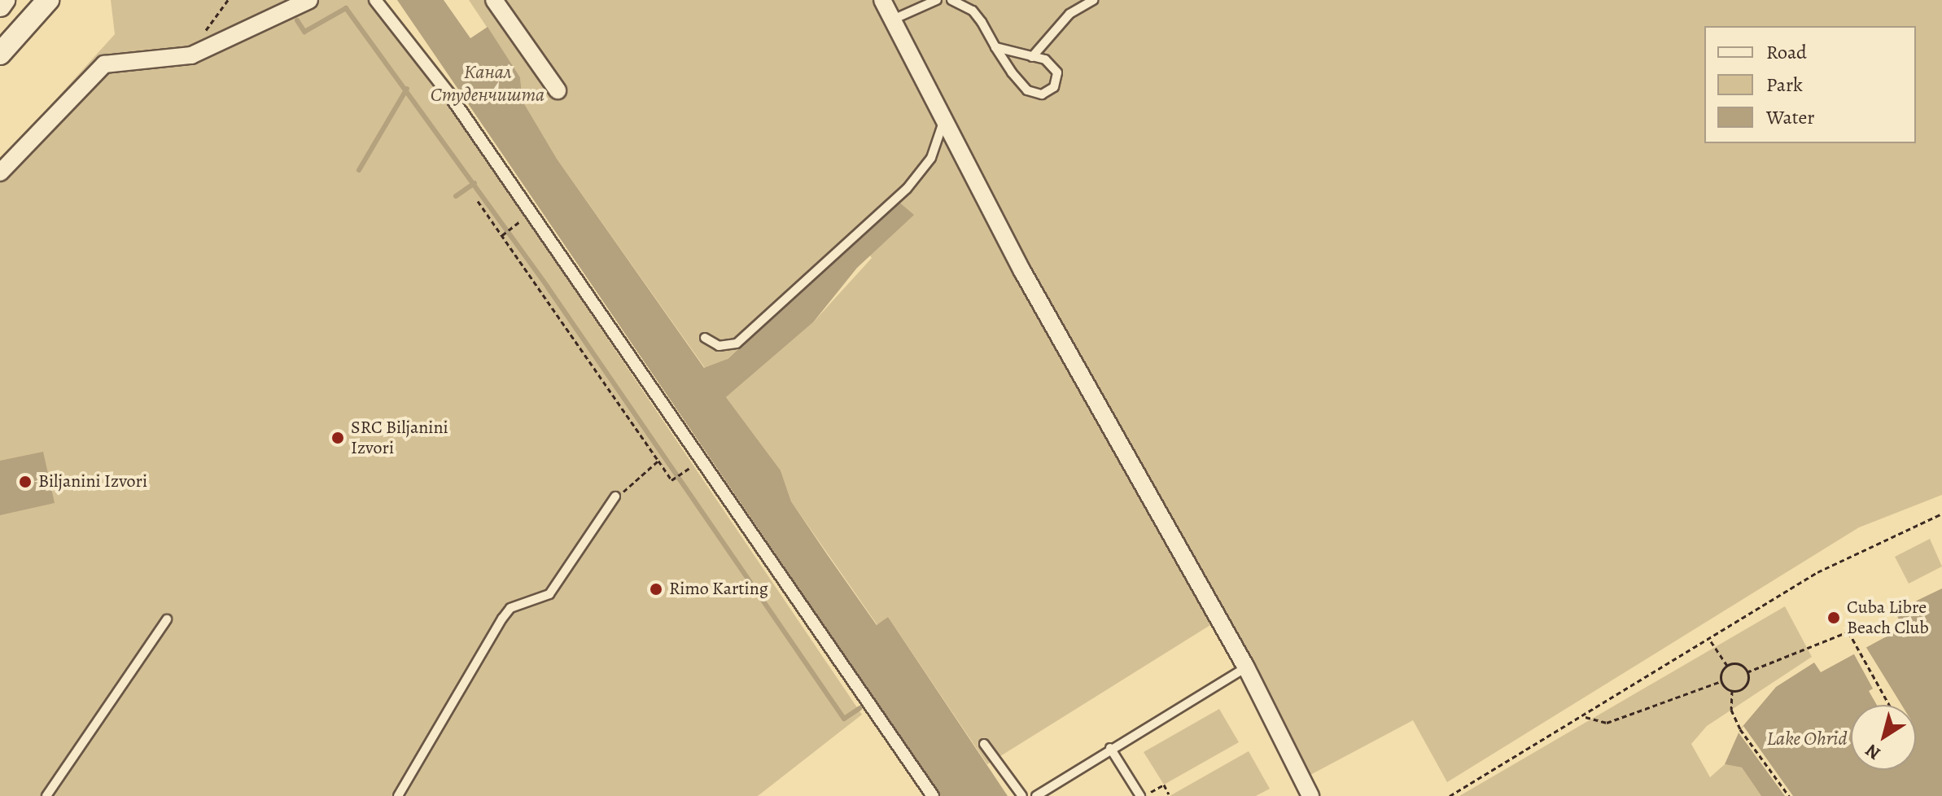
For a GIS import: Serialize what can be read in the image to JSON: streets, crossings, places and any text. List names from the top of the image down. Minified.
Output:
{"water":["Канал Студенчишта","Lake Ohrid"],"places":["SRC Biljanini Izvori","Biljanini Izvori","Rimo Karting","Cuba Libre Beach Club"],"legend":["Road","Park","Water"],"north":"bottom left"}
